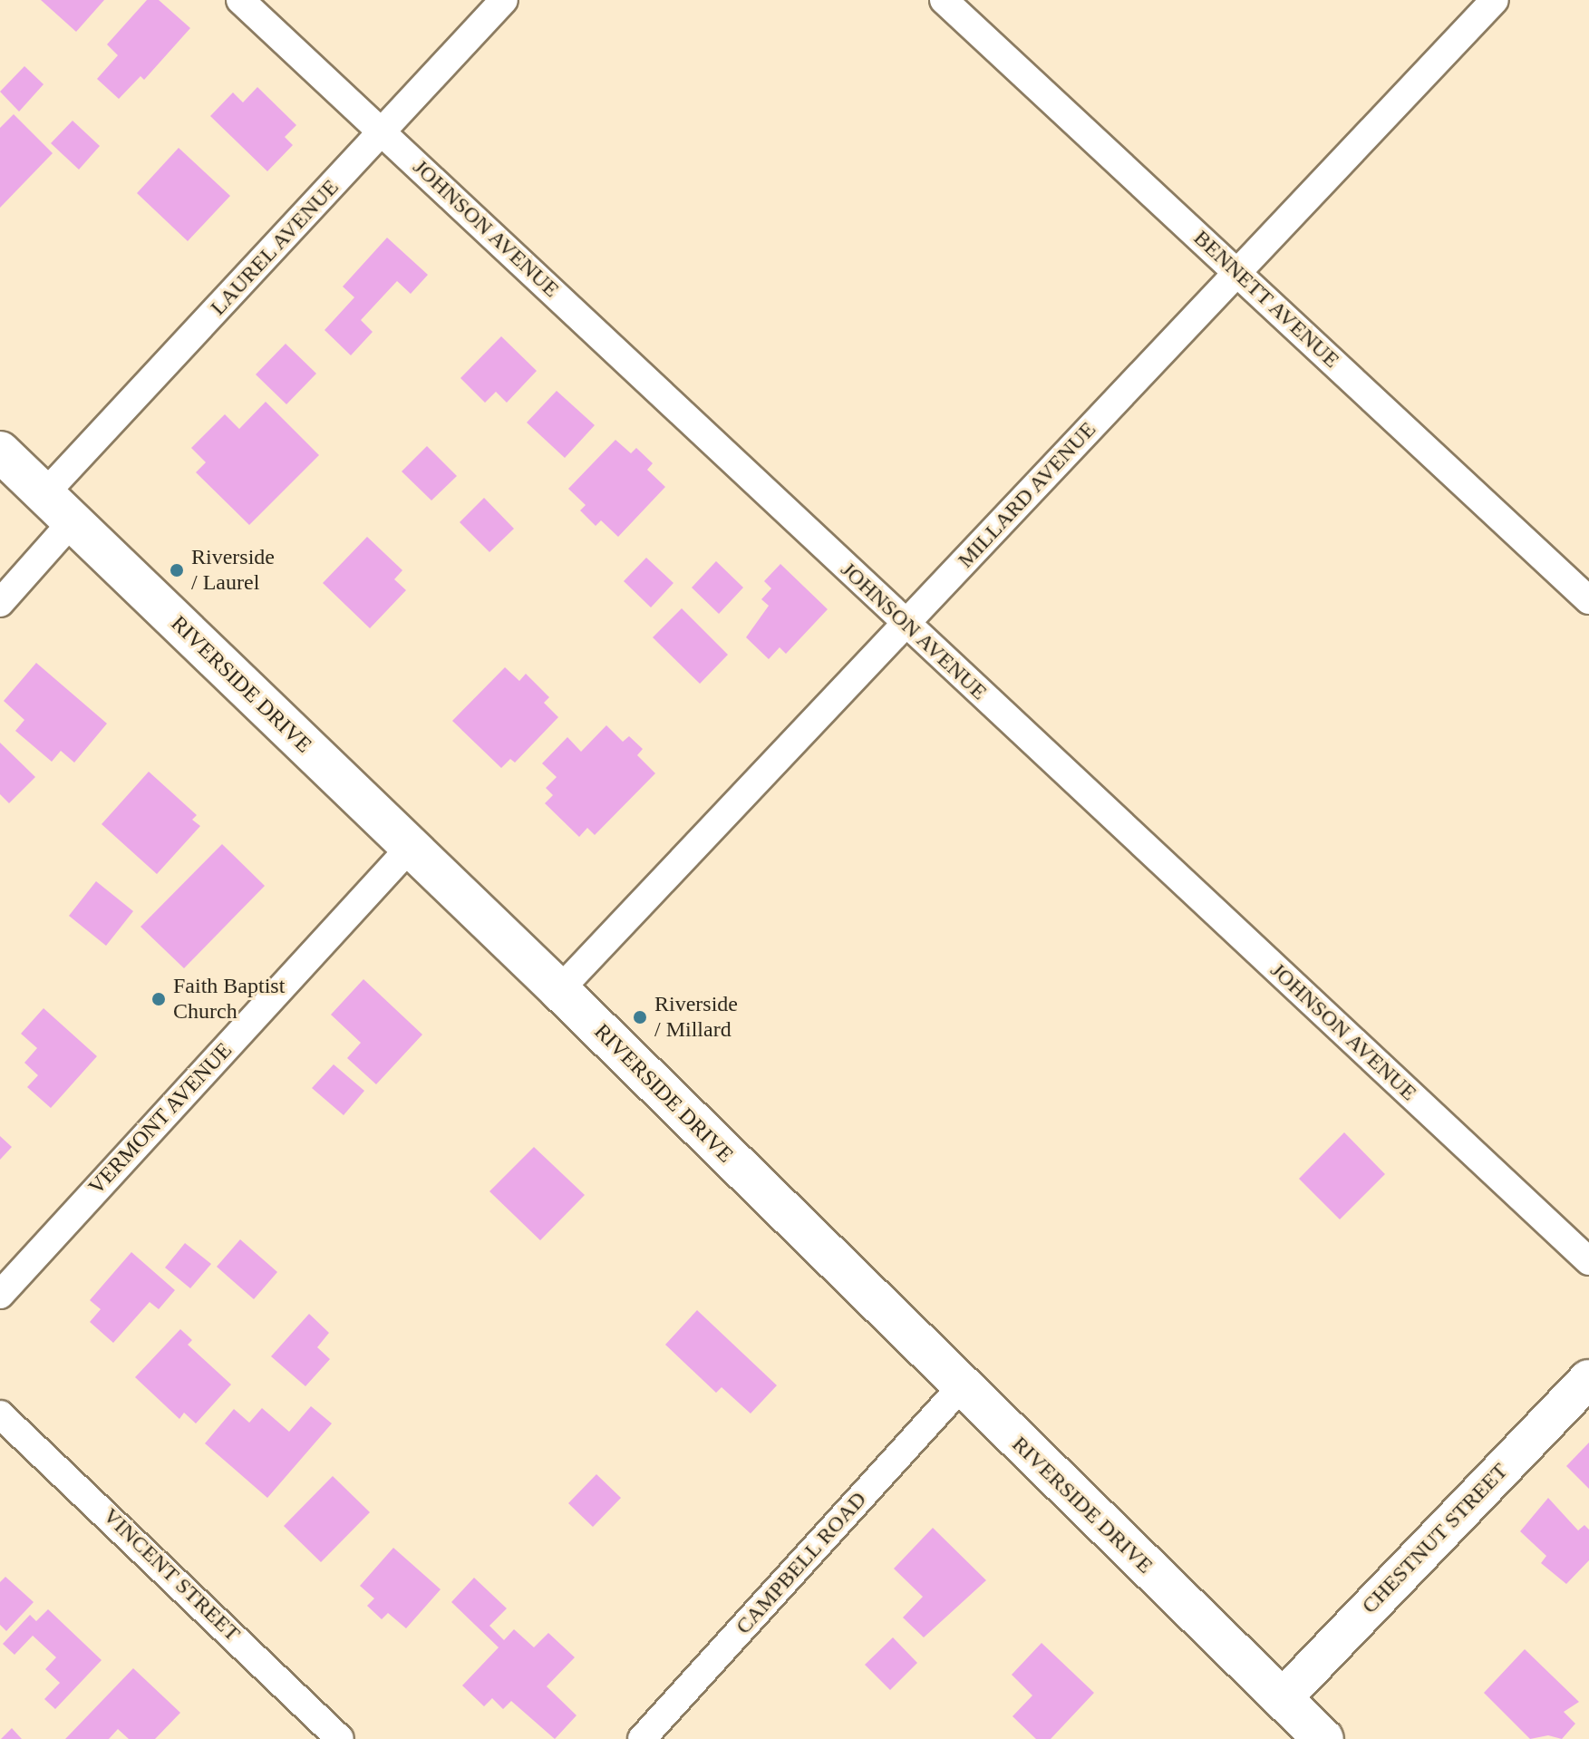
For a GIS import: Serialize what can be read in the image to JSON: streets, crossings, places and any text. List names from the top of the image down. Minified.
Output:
{"streets":{"main road":["RIVERSIDE DRIVE"],"street":["JOHNSON AVENUE","LAUREL AVENUE","BENNETT AVENUE","MILLARD AVENUE","VERMONT AVENUE","CHESTNUT STREET","CAMPBELL ROAD","VINCENT STREET"]},"crossings":[["JOHNSON AVENUE","LAUREL AVENUE"],["JOHNSON AVENUE","MILLARD AVENUE"],["LAUREL AVENUE","RIVERSIDE DRIVE"],["BENNETT AVENUE","MILLARD AVENUE"],["MILLARD AVENUE","RIVERSIDE DRIVE"],["RIVERSIDE DRIVE","VERMONT AVENUE"],["RIVERSIDE DRIVE","CHESTNUT STREET"],["RIVERSIDE DRIVE","CAMPBELL ROAD"]],"places":["Riverside / Laurel","Faith Baptist Church","Riverside / Millard"]}
